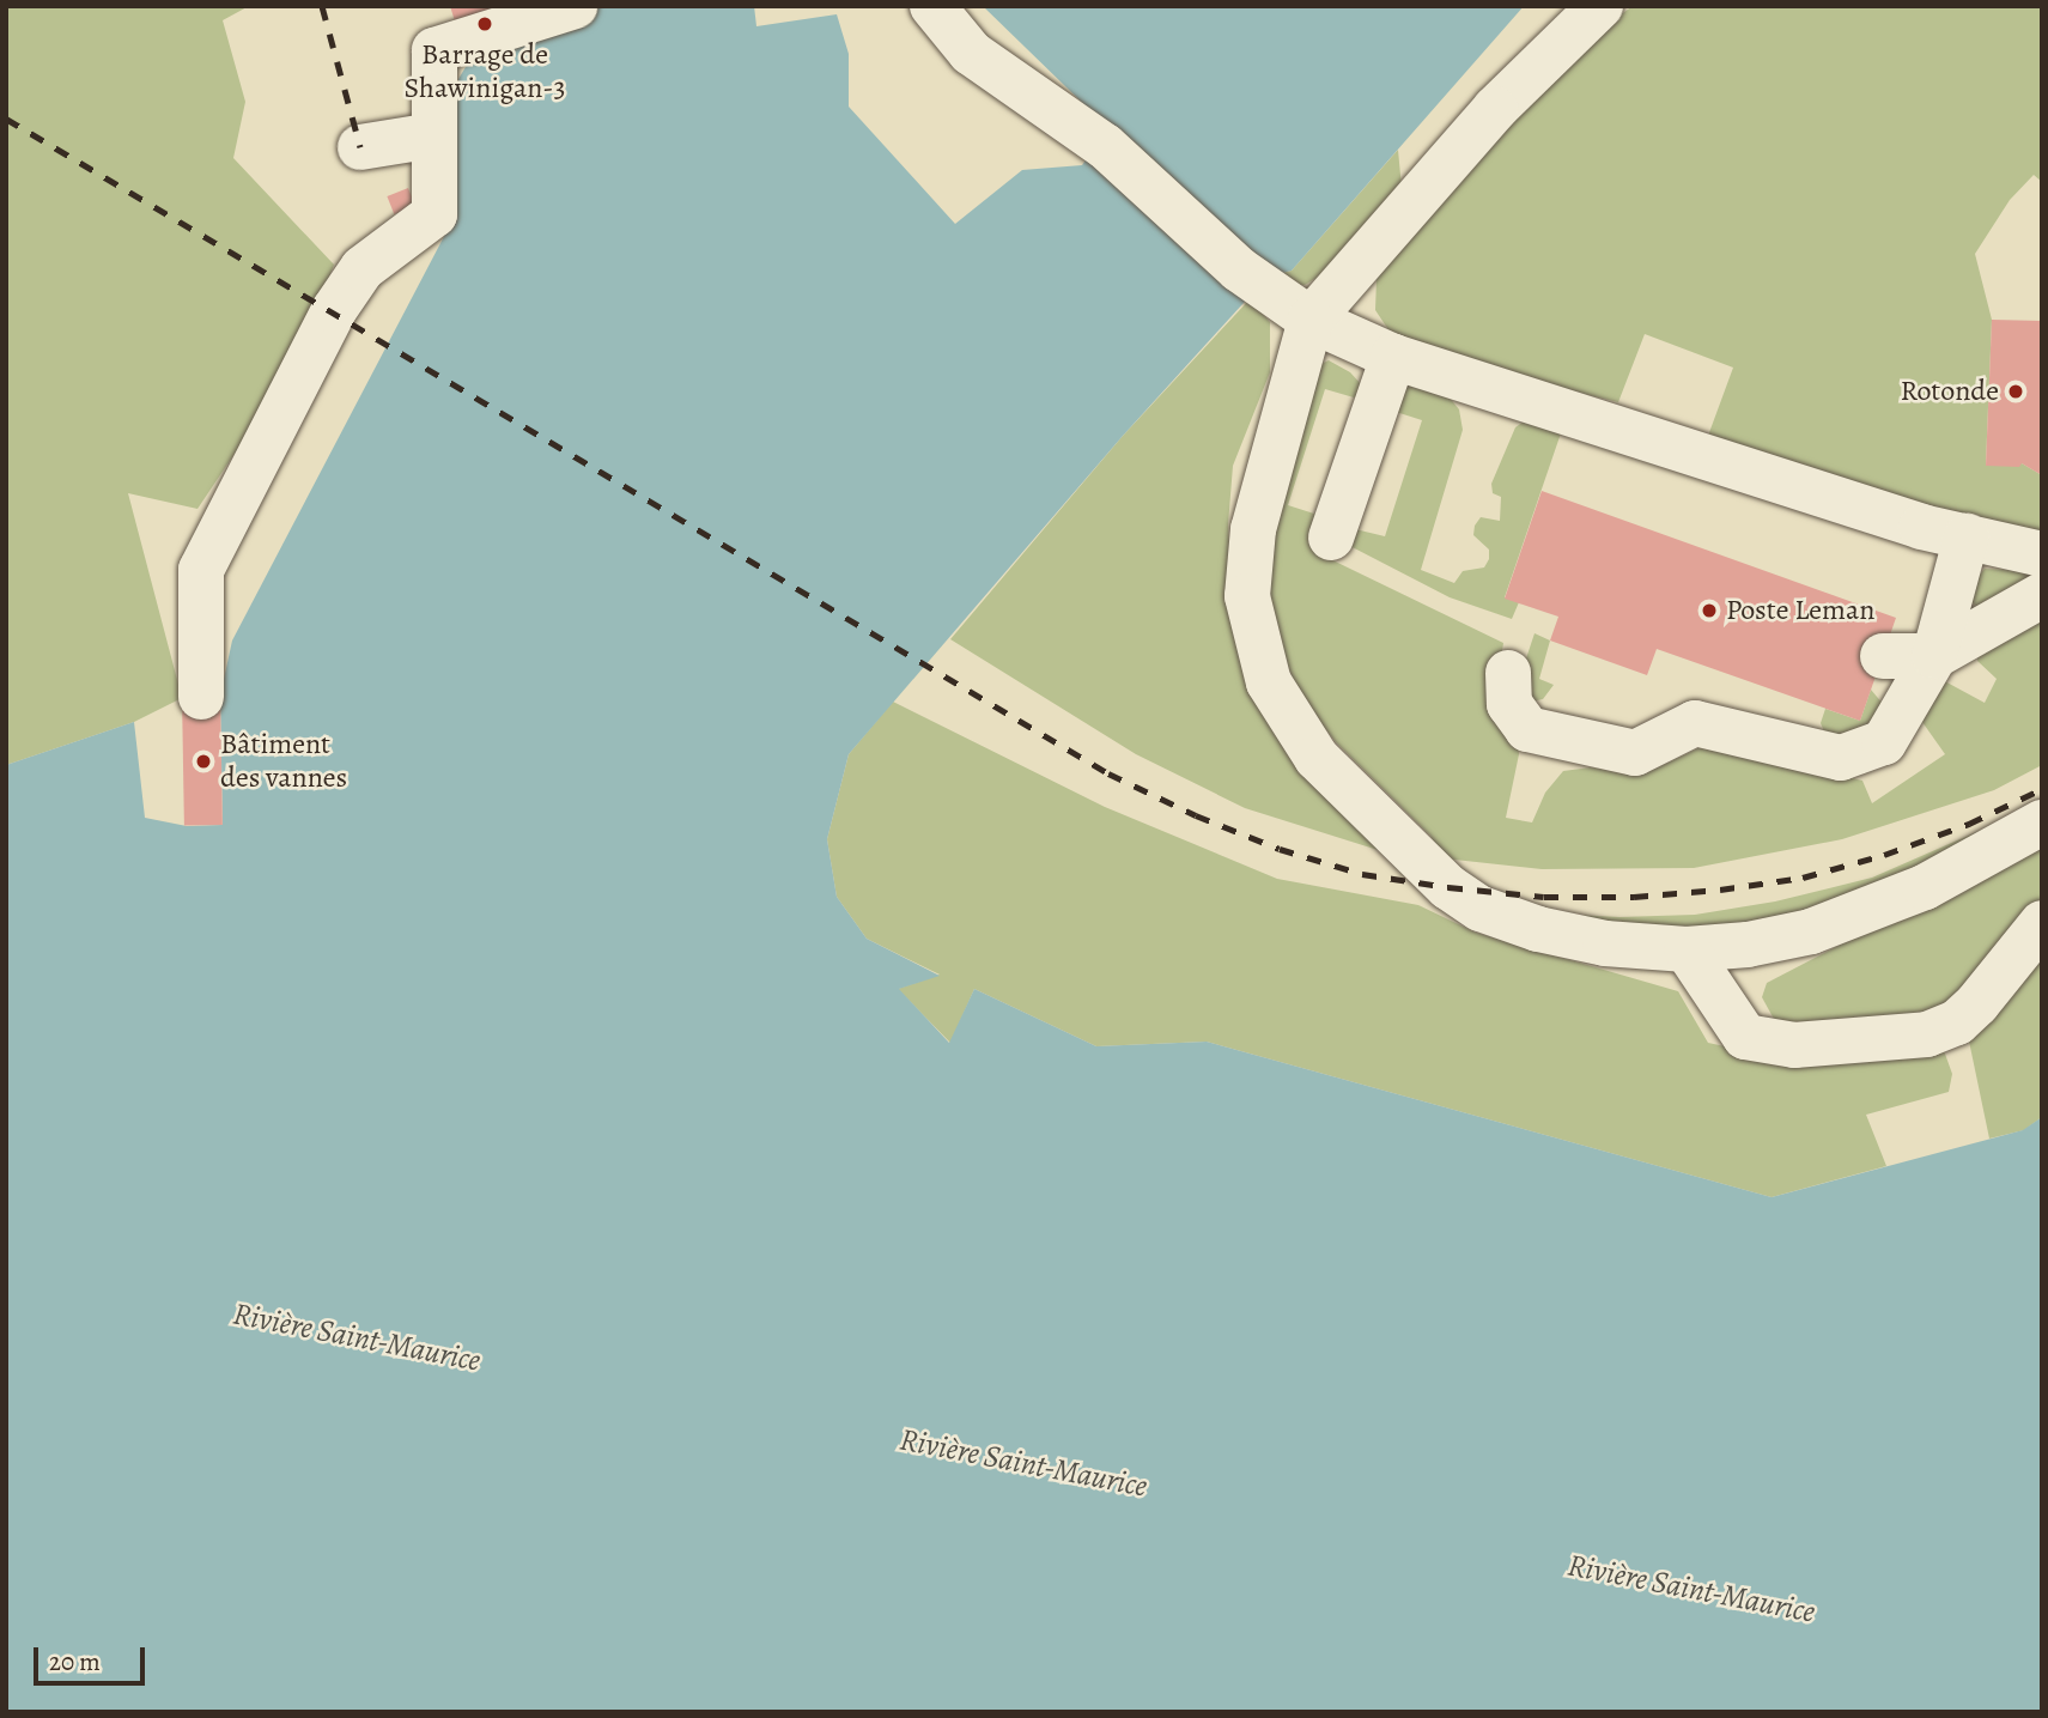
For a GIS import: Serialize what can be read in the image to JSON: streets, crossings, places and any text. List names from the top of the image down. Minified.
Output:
{"water":["Rivière Saint-Maurice"],"places":["Barrage de Shawinigan-3","Rotonde","Poste Leman","Bâtiment des vannes"],"scale_bar":"20 m"}
